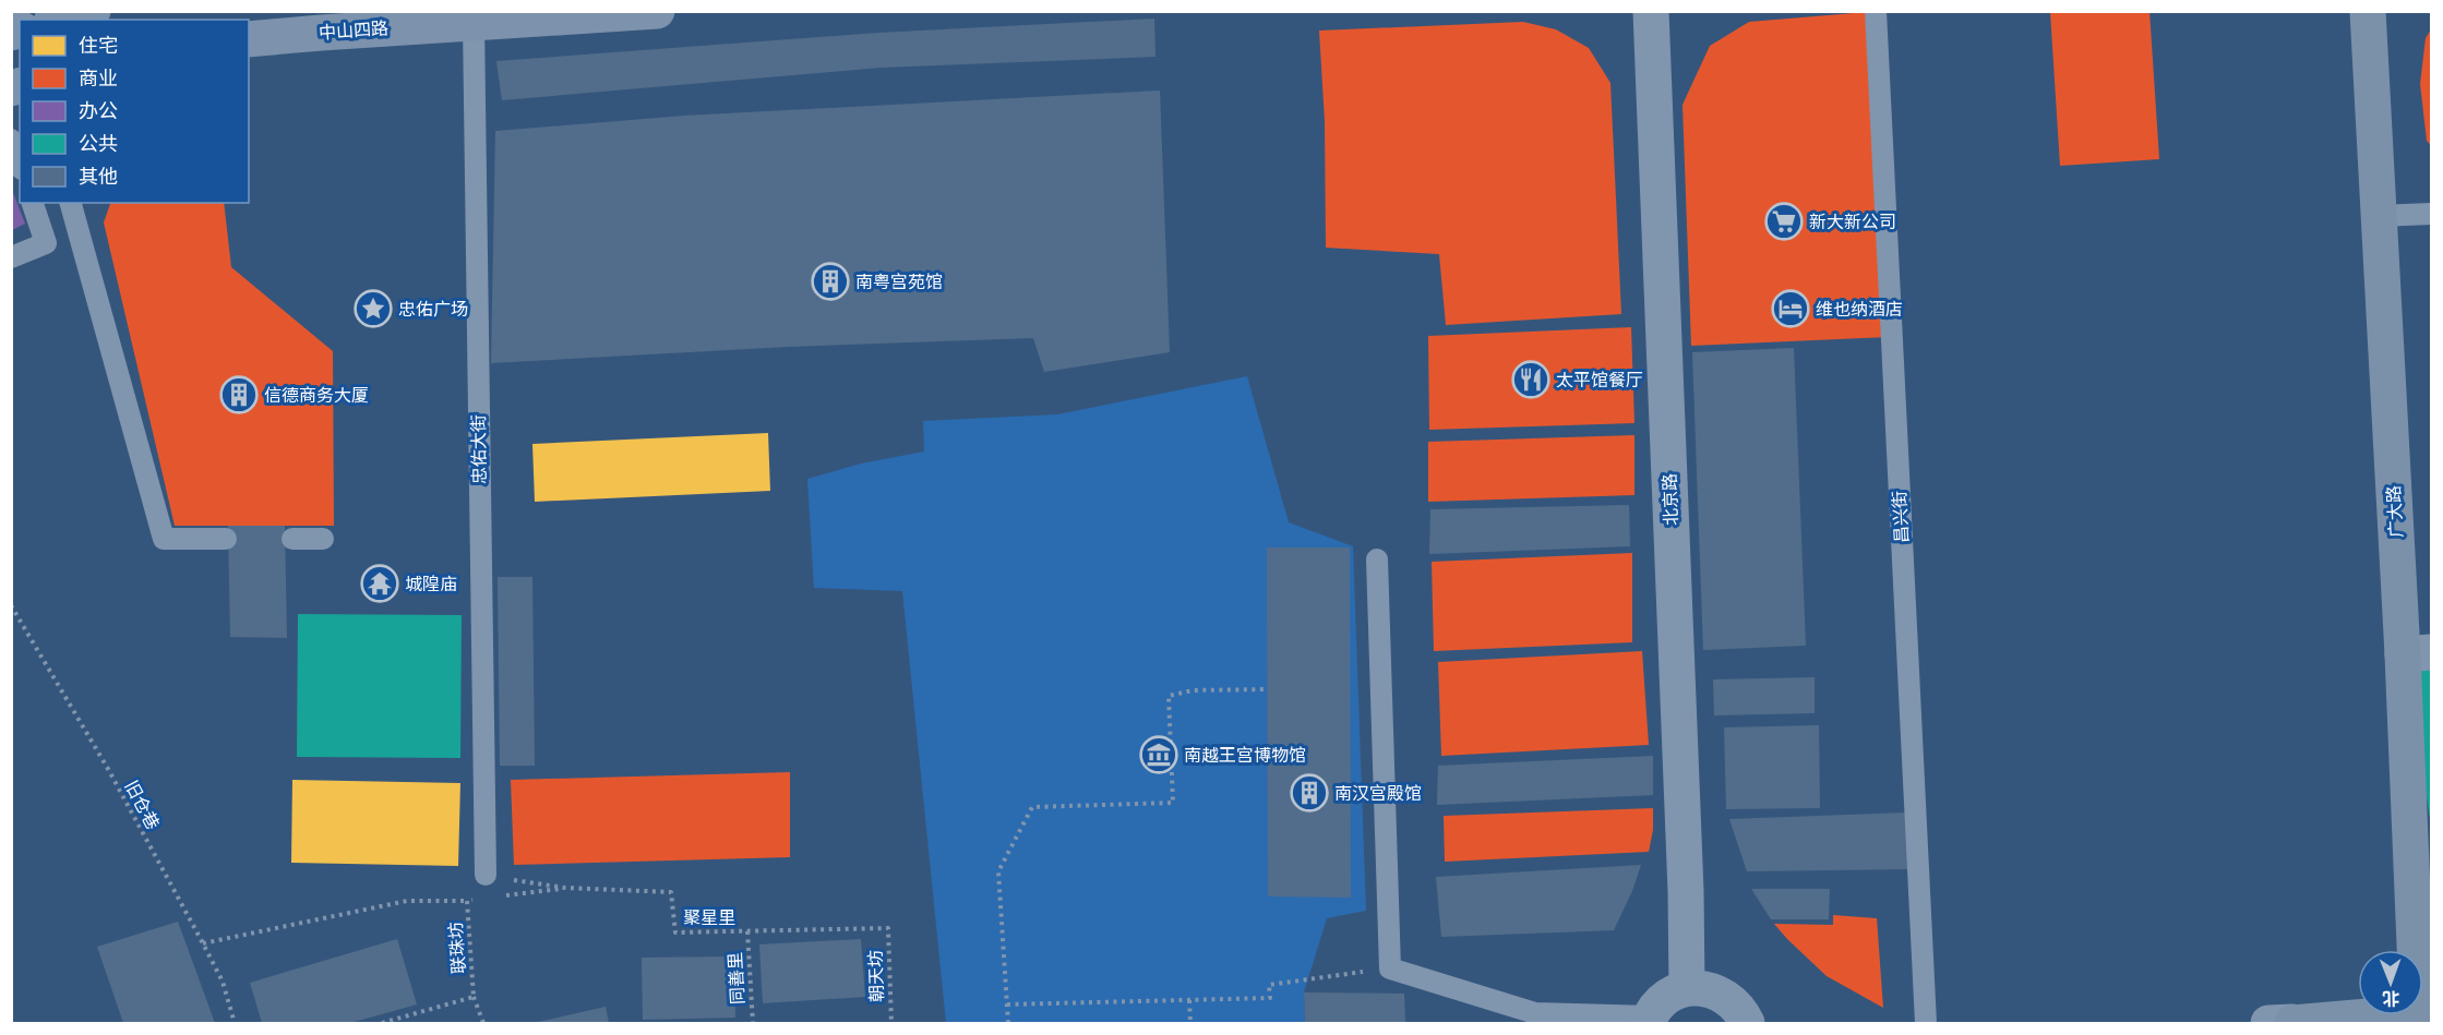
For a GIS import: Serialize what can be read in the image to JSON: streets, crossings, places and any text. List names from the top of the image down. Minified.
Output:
{"streets":{"main road":["中山四路"],"street":["北京路","广大路"],"lane":["忠佑大街","昌兴街"],"path":["旧仓巷","聚星里","联珠坊","朝天坊","同善里"]},"crossings":[["中山四路","忠佑大街"],["聚星里","朝天坊"],["聚星里","同善里"]],"places":{"supermarket":["新大新公司"],"building":["南粤宫苑馆","信德商务大厦","南汉宫殿馆"],"place":["忠佑广场"],"hotel":["维也纳酒店"],"restaurant":["太平馆餐厅"],"temple":["城隍庙"],"museum":["南越王宫博物馆"]},"legend":["住宅","商业","办公","公共","其他"],"north":"bottom"}
